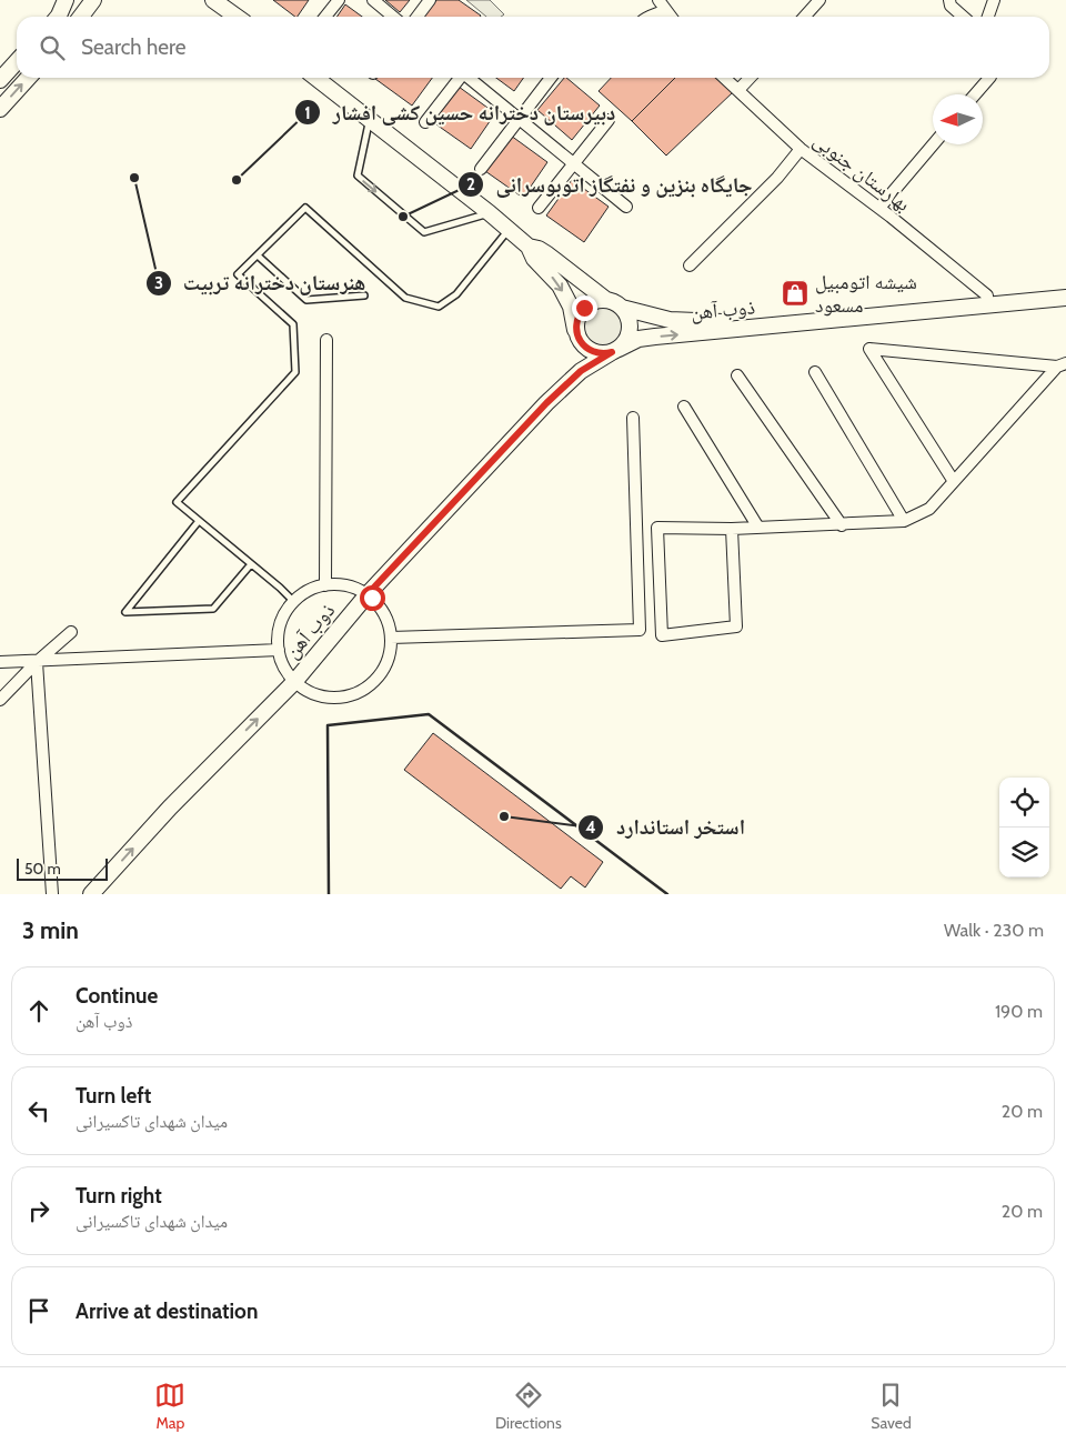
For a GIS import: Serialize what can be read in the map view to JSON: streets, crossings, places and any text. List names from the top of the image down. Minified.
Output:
{"streets":{"main road":["ذوب آهن"],"street":["بهارستان جنوبی"]},"crossings":[["بهارستان جنوبی","ذوب آهن"]],"places":{"other":["هنرستان دخترانه تربیت","دبیرستان دخترانه حسین کشی افشار","جایگاه بنزین و نفتگاز اتوبوسرانی","استخر استاندارد"],"shop":["شیشه اتومبیل مسعود"]},"scale_bar":"50 m","north":"left","page":{"search":"Search here","scale":"50 m","heading":["3 min","Walk · 230 m"],"list":[["Continue","ذوب آهن","190 m"],["Turn left","میدان شهدای تاکسیرانی","20 m"],["Turn right","میدان شهدای تاکسیرانی","20 m"],"Arrive at destination"],"nav":["Map","Directions","Saved"]}}
